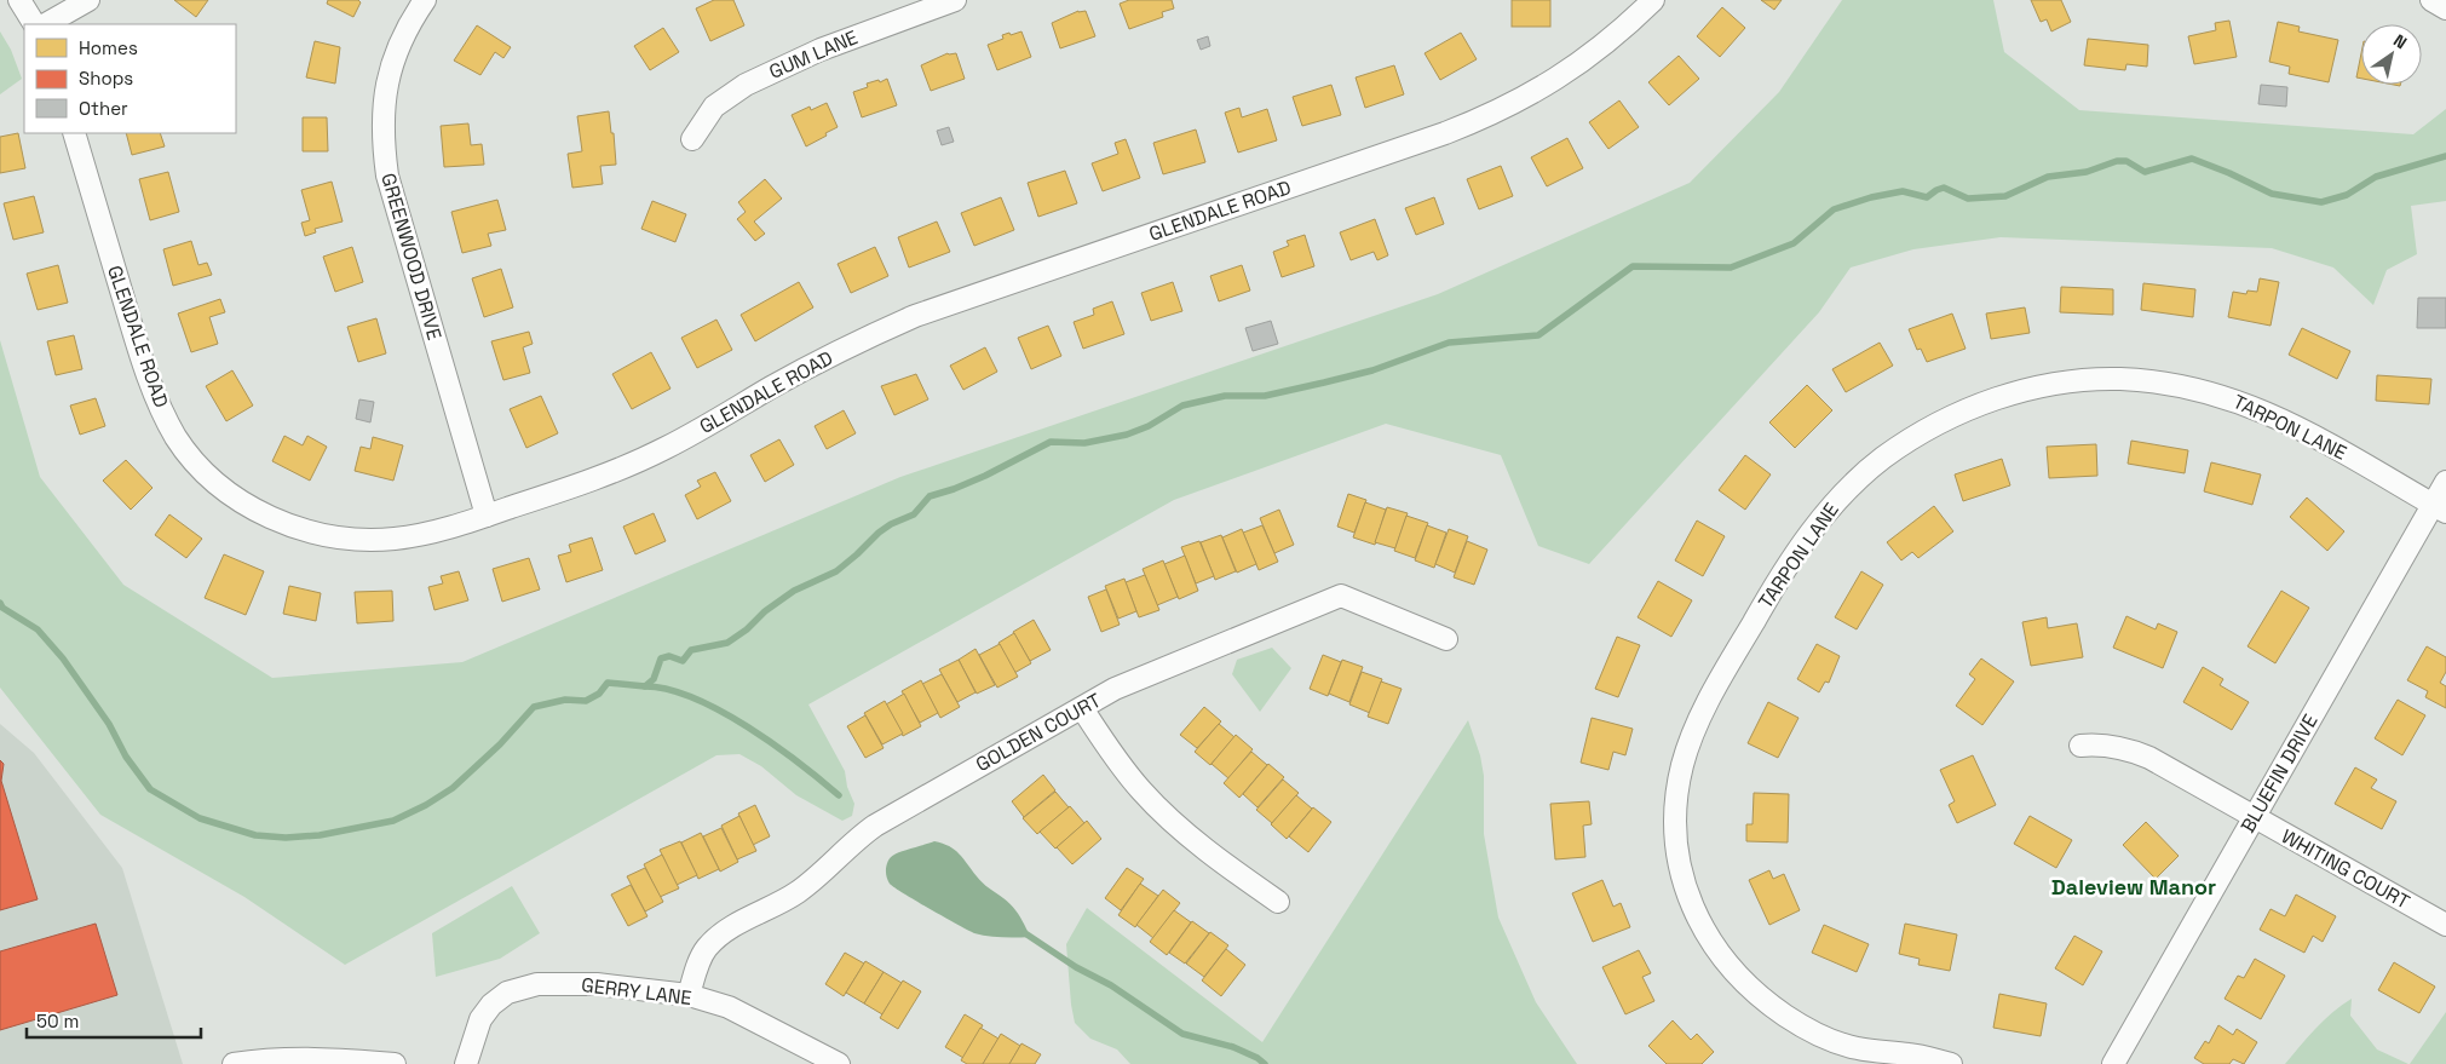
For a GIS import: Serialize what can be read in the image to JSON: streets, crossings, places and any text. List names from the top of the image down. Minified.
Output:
{"streets":{"street":["GUM LANE","GLENDALE ROAD","GREENWOOD DRIVE","TARPON LANE","GOLDEN COURT","BLUEFIN DRIVE","WHITING COURT","GERRY LANE"]},"crossings":[["GLENDALE ROAD","GREENWOOD DRIVE"],["TARPON LANE","BLUEFIN DRIVE"],["GOLDEN COURT","GERRY LANE"],["BLUEFIN DRIVE","WHITING COURT"]],"districts":["Daleview Manor"],"legend":["Homes","Shops","Other"],"scale_bar":"50 m","north":"top right"}
